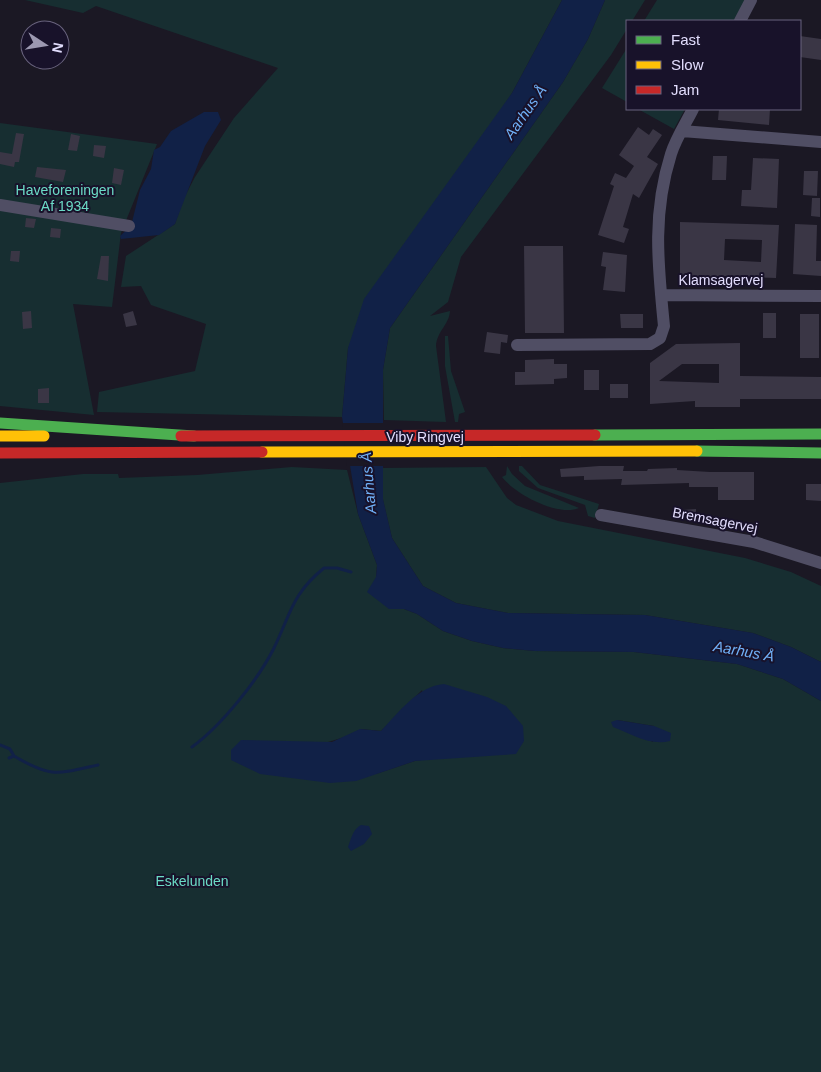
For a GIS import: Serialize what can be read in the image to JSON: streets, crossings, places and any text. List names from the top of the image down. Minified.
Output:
{"streets":{"main road":["Viby Ringvej"],"street":["Klamsagervej","Bremsagervej"]},"water":["Aarhus Å"],"parks":["Haveforeningen Af 1934","Eskelunden"],"legend":["Fast","Slow","Jam"],"north":"right"}
